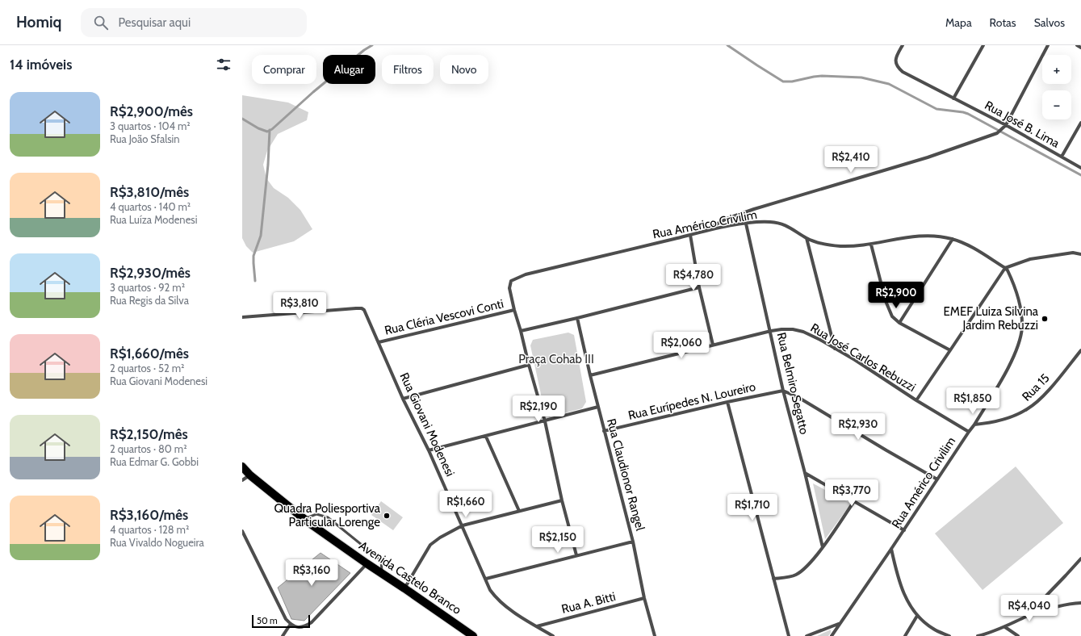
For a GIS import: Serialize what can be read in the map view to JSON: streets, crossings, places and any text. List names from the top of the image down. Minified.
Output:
{"streets":{"main road":["Avenida Castelo Branco"],"street":["Rua José B. Lima","Rua Américo Crivilim","Rua Cléria Vescovi Conti","Rua José Carlos Rebuzzi","Rua Belmiro Segatto","Rua 15","Rua Eurípedes N. Loureiro","Rua Giovani Modenesi","Rua Claudionor Rangel","Rua A. Bitti"]},"crossings":[["Rua Américo Crivilim","Rua Cléria Vescovi Conti"],["Rua Américo Crivilim","Rua José Carlos Rebuzzi"],["Rua Américo Crivilim","Rua Belmiro Segatto"],["Rua Américo Crivilim","Rua 15"],["Rua Cléria Vescovi Conti","Rua Giovani Modenesi"],["Rua José Carlos Rebuzzi","Rua Belmiro Segatto"],["Rua José Carlos Rebuzzi","Rua Claudionor Rangel"],["Rua Belmiro Segatto","Rua Eurípedes N. Loureiro"],["Rua Eurípedes N. Loureiro","Rua Claudionor Rangel"],["Rua Giovani Modenesi","Rua A. Bitti"],["Rua Claudionor Rangel","Rua A. Bitti"]],"parks":["Praça Cohab III"],"places":["EMEF Luiza Silvina Jardim Rebuzzi","Quadra Poliesportiva Particular Lorenge"],"scale_bar":"50 m","page":{"header":"Homiq","search":"Pesquisar aqui","nav":["Mapa","Rotas","Salvos"],"heading":"14 imóveis","map_buttons":["+","−"],"chip":["Comprar","Alugar","Filtros","Novo"],"list":[{"name":"R$2,900/mês","note":"3 quartos · 104 m² · Rua João Sfalsin"},{"name":"R$3,810/mês","note":"4 quartos · 140 m² · Rua Luíza Modenesi"},{"name":"R$2,930/mês","note":"3 quartos · 92 m² · Rua Regis da Silva"},{"name":"R$1,660/mês","note":"2 quartos · 52 m² · Rua Giovani Modenesi"},{"name":"R$2,150/mês","note":"2 quartos · 80 m² · Rua Edmar G. Gobbi"},{"name":"R$3,160/mês","note":"4 quartos · 128 m² · Rua Vivaldo Nogueira"}],"price":["R$2,410","R$4,780","R$2,900","R$3,810","R$2,060","R$1,850","R$2,190","R$2,930","R$3,770","R$1,660","R$1,710","R$2,150","R$3,160","R$4,040"],"scale":"50 m"}}
